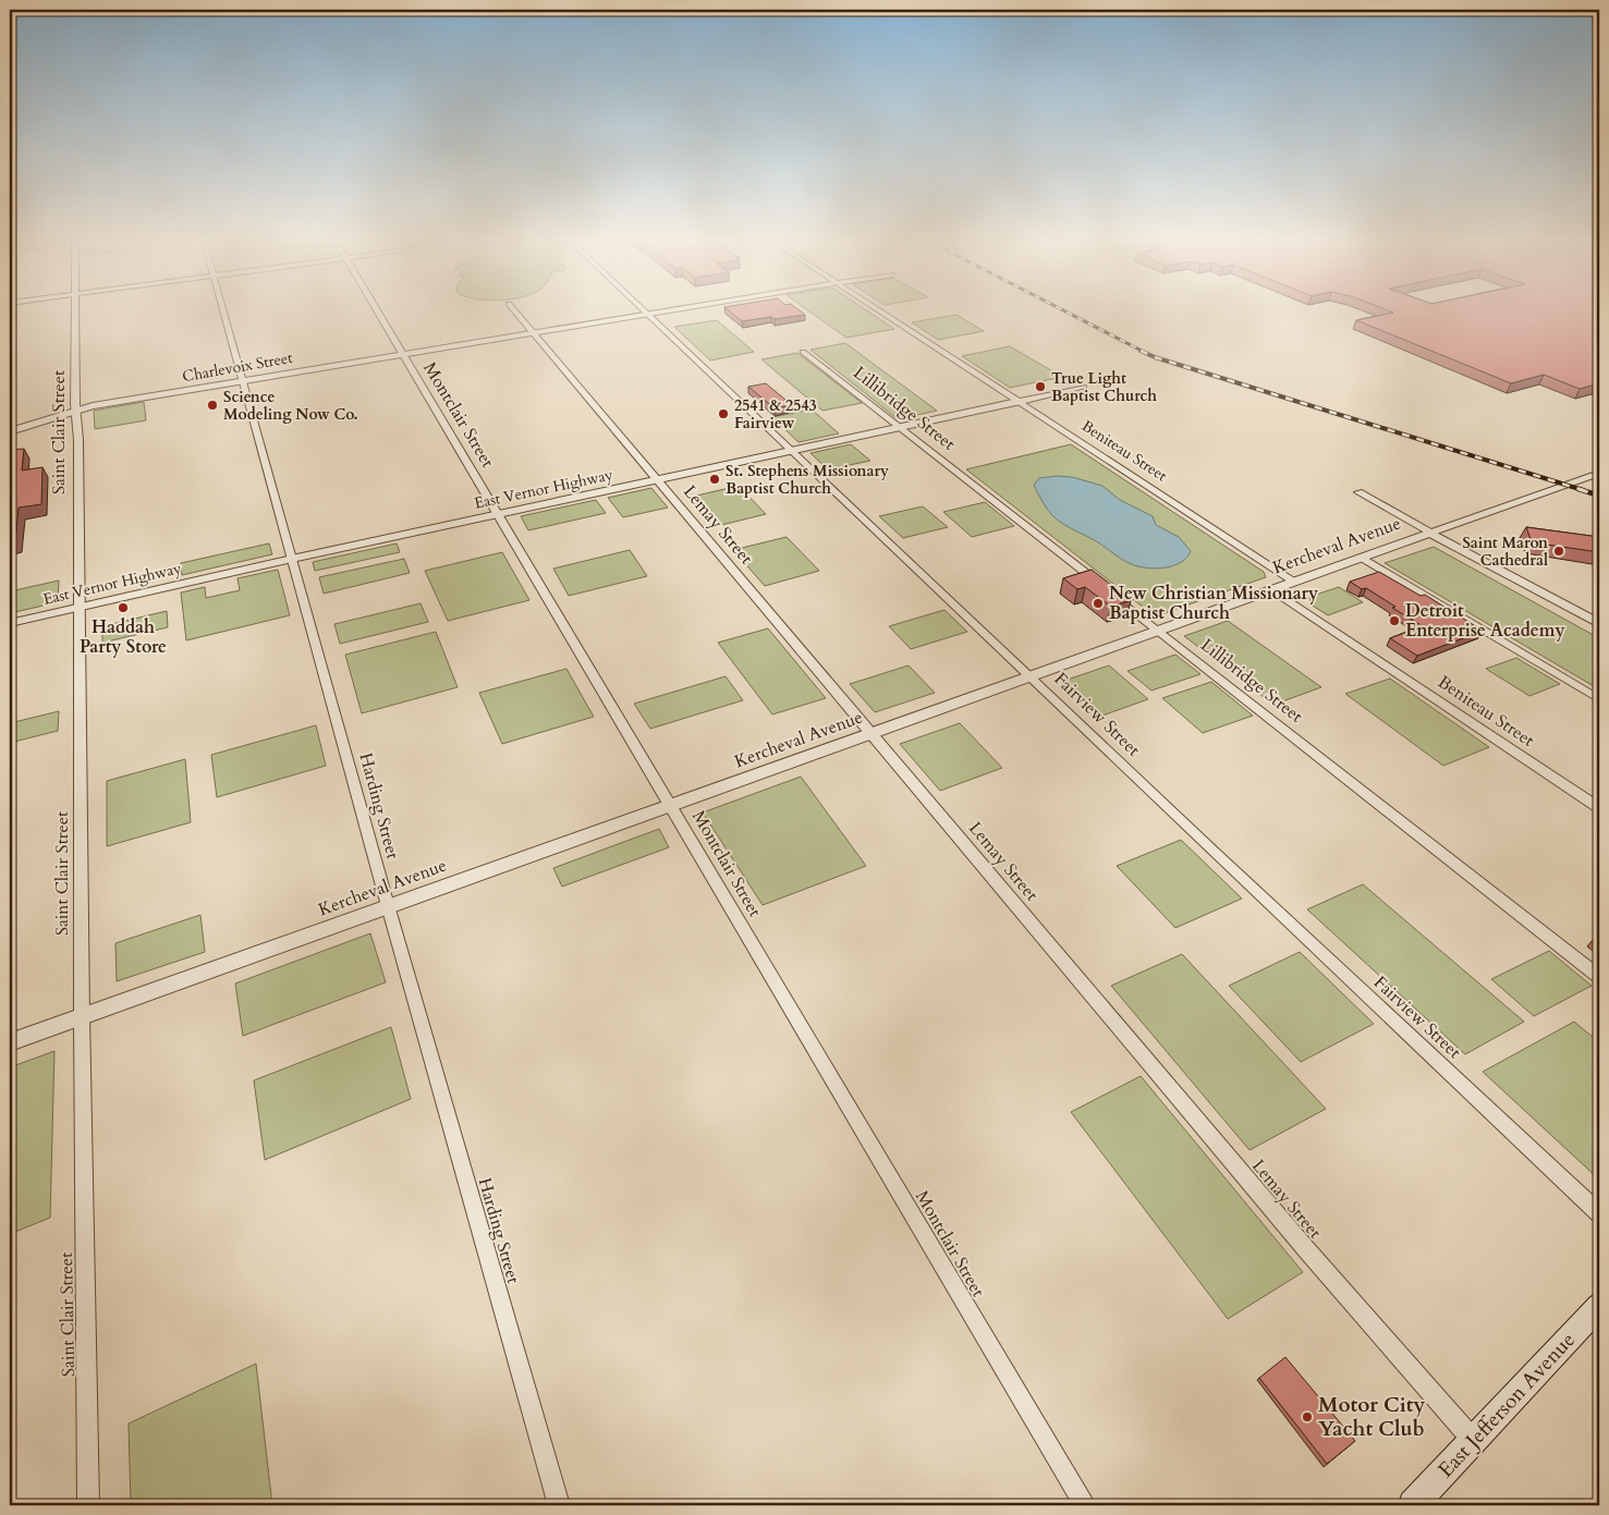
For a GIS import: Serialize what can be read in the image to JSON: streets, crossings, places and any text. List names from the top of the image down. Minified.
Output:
{"streets":{"main road":["East Jefferson Avenue"],"street":["Charlevoix Street","Lillibridge Street","Montclair Street","Saint Clair Street","Beniteau Street","East Vernor Highway","Lemay Street","Kercheval Avenue","Fairview Street","Harding Street"]},"crossings":[["Charlevoix Street","Montclair Street"],["Charlevoix Street","Saint Clair Street"],["Charlevoix Street","Lemay Street"],["Charlevoix Street","Fairview Street"],["Charlevoix Street","Harding Street"],["Lillibridge Street","East Vernor Highway"],["Lillibridge Street","Kercheval Avenue"],["Montclair Street","East Vernor Highway"],["Montclair Street","Kercheval Avenue"],["Saint Clair Street","East Vernor Highway"],["Saint Clair Street","Kercheval Avenue"],["Beniteau Street","East Vernor Highway"],["Beniteau Street","Kercheval Avenue"],["East Vernor Highway","Lemay Street"],["East Vernor Highway","Fairview Street"],["East Vernor Highway","Harding Street"],["Lemay Street","Kercheval Avenue"],["Lemay Street","East Jefferson Avenue"],["Kercheval Avenue","Fairview Street"],["Kercheval Avenue","Harding Street"]],"places":["True Light Baptist Church","Science Modeling Now Co.","2541 & 2543 Fairview","St. Stephens Missionary Baptist Church","Saint Maron Cathedral","New Christian Missionary Baptist Church","Haddah Party Store","Detroit Enterprise Academy","Motor City Yacht Club"]}
